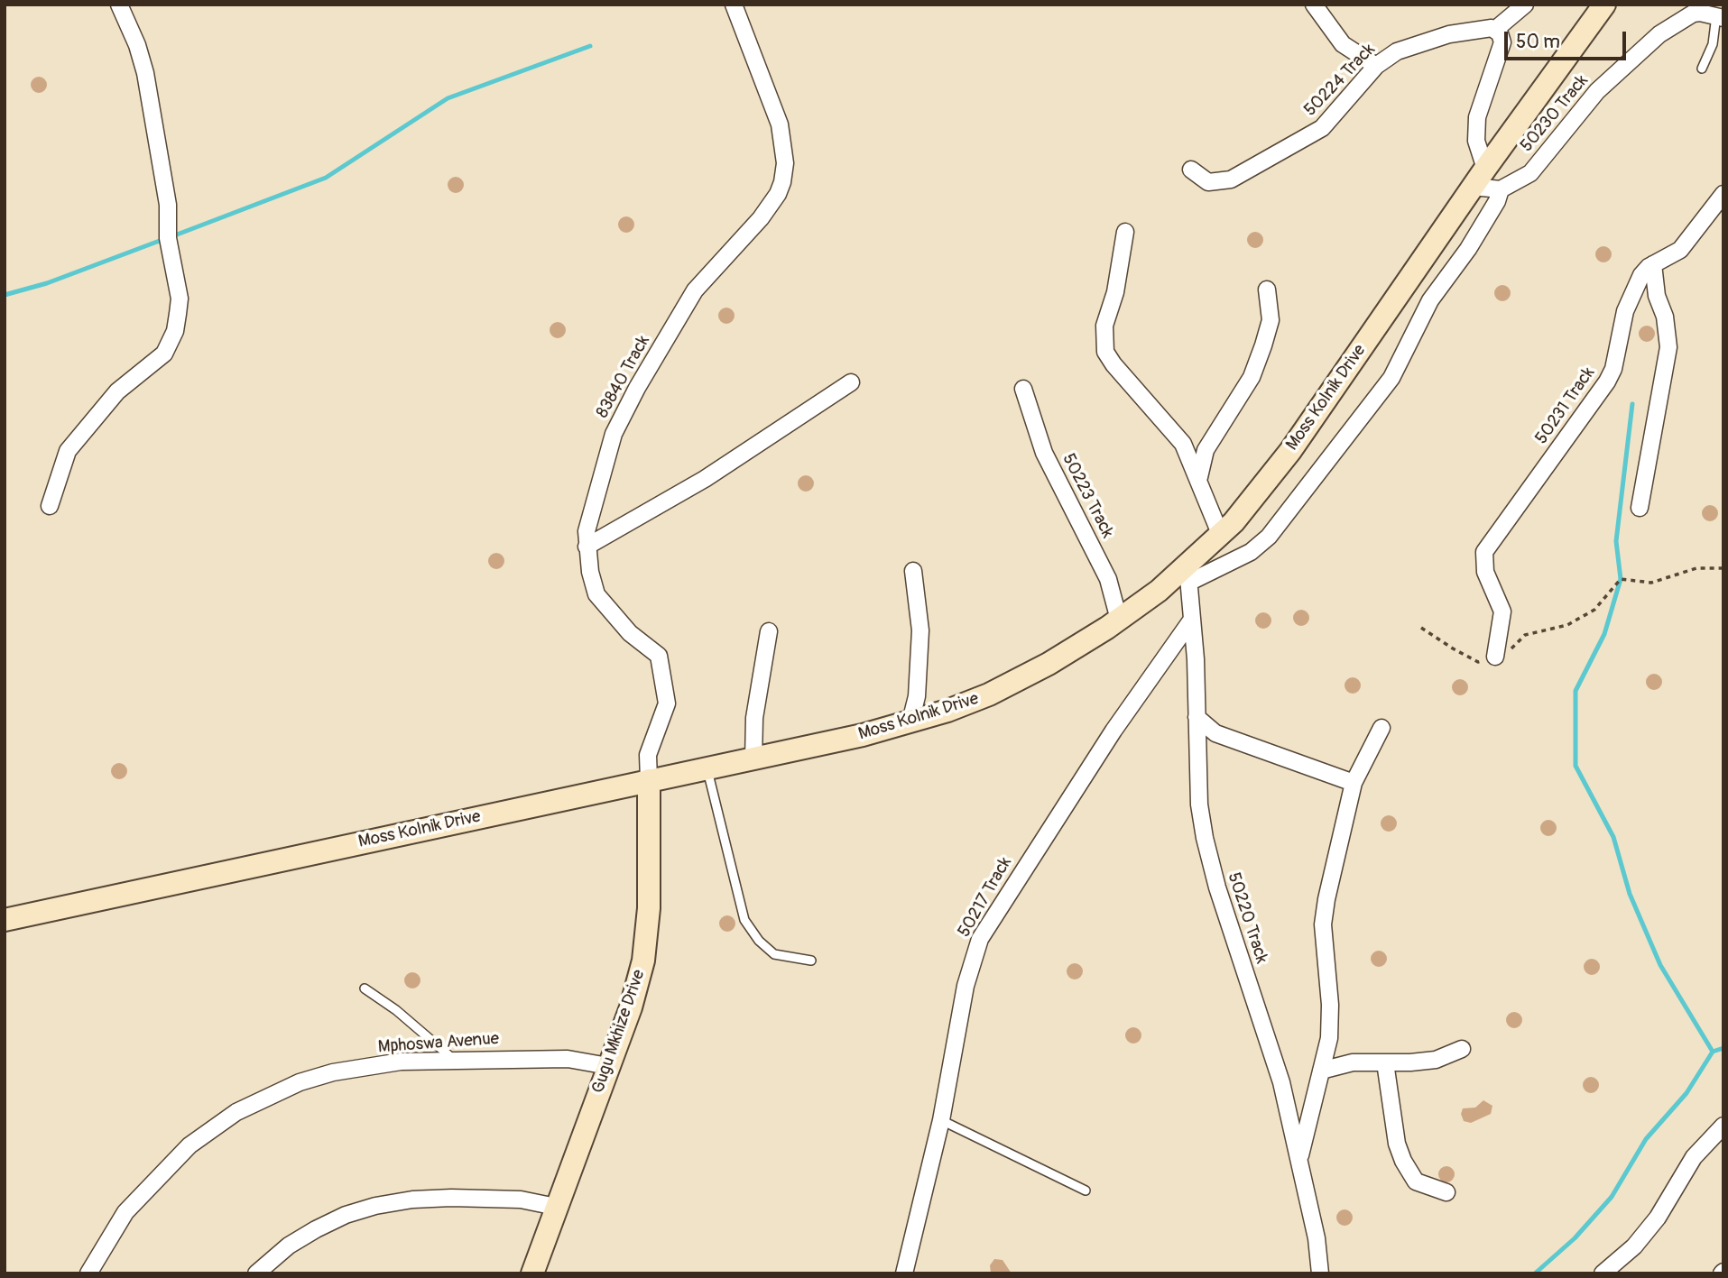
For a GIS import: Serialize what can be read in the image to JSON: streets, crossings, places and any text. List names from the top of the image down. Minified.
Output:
{"streets":{"main road":["Moss Kolnik Drive","Gugu Mkhize Drive"],"street":["50224 Track","50230 Track","83840 Track","50231 Track","50223 Track","50217 Track","50220 Track","Mphoswa Avenue"]},"crossings":[["83840 Track","Moss Kolnik Drive"],["83840 Track","Gugu Mkhize Drive"],["Moss Kolnik Drive","50223 Track"],["Moss Kolnik Drive","50220 Track"],["Moss Kolnik Drive","Gugu Mkhize Drive"],["50217 Track","50220 Track"],["Gugu Mkhize Drive","Mphoswa Avenue"]],"scale_bar":"50 m"}
